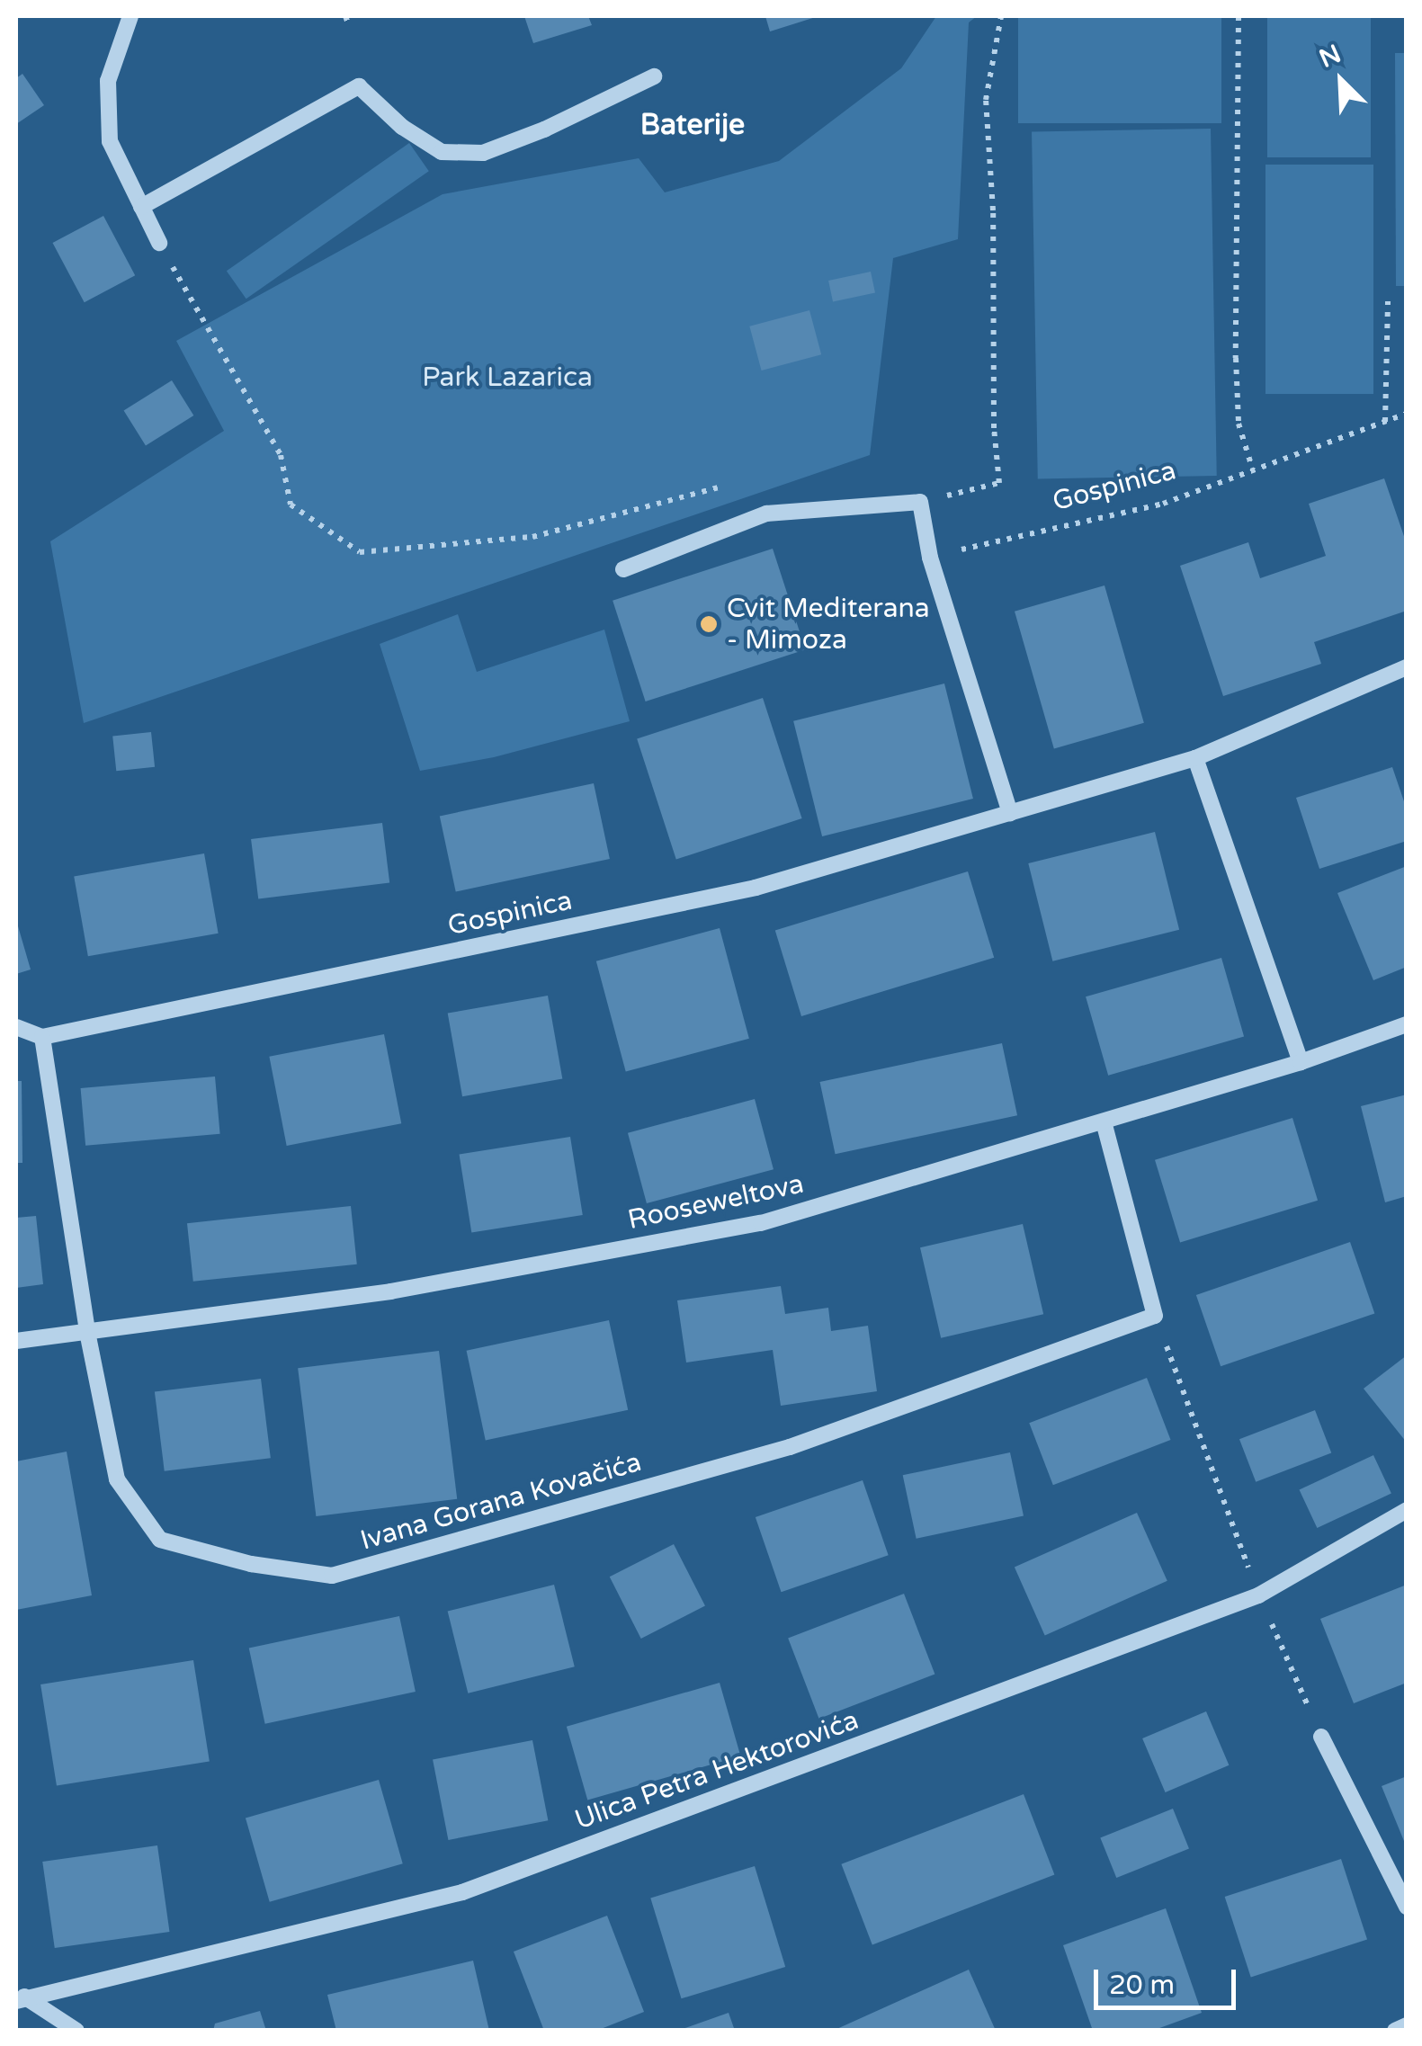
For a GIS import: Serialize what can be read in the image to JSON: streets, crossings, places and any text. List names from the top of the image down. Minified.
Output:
{"streets":{"street":["Gospinica","Rooseweltova","Ivana Gorana Kovačića","Ulica Petra Hektorovića"]},"crossings":[["Gospinica","Ivana Gorana Kovačića"],["Rooseweltova","Ivana Gorana Kovačića"]],"districts":["Baterije"],"parks":["Park Lazarica"],"places":["Cvit Mediterana - Mimoza"],"scale_bar":"20 m","north":"top left"}
